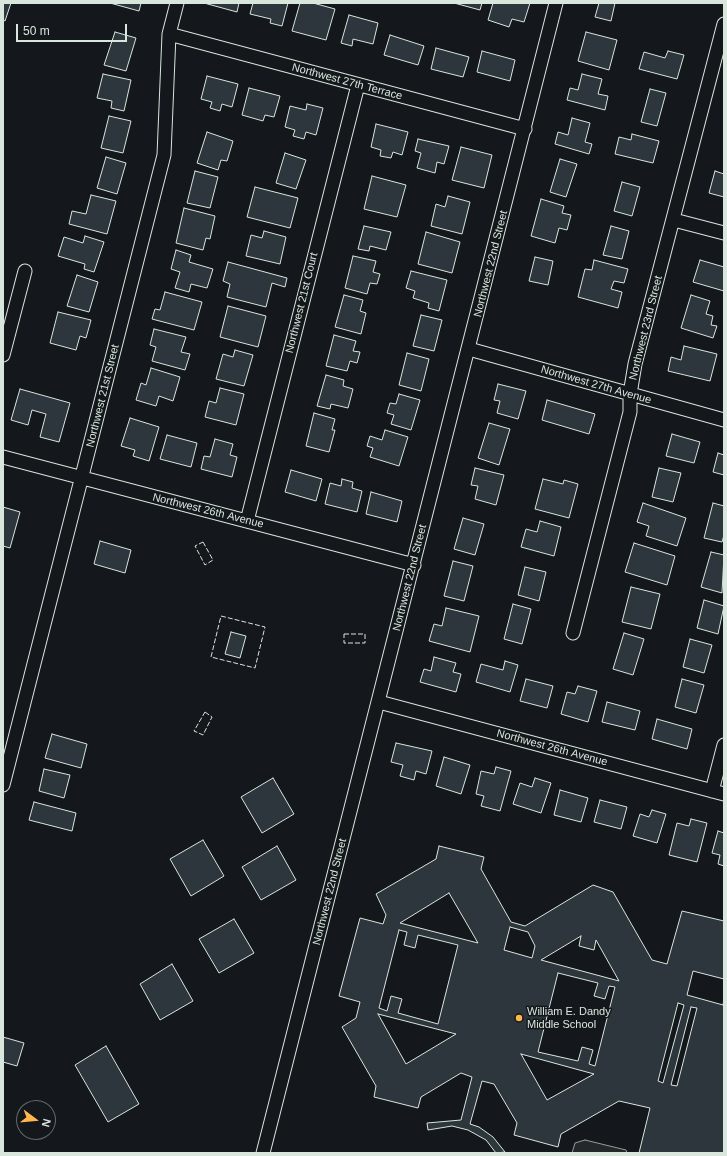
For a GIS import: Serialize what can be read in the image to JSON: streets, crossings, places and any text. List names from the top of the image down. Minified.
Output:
{"streets":{"street":["Northwest 27th Terrace","Northwest 22nd Street","Northwest 21st Court","Northwest 23rd Street","Northwest 27th Avenue","Northwest 21st Street","Northwest 26th Avenue"]},"crossings":[["Northwest 27th Terrace","Northwest 22nd Street"],["Northwest 27th Terrace","Northwest 21st Court"],["Northwest 27th Terrace","Northwest 21st Street"],["Northwest 22nd Street","Northwest 27th Avenue"],["Northwest 22nd Street","Northwest 26th Avenue"],["Northwest 21st Court","Northwest 26th Avenue"],["Northwest 23rd Street","Northwest 27th Avenue"],["Northwest 21st Street","Northwest 26th Avenue"]],"places":["William E. Dandy Middle School"],"scale_bar":"50 m","north":"right"}
